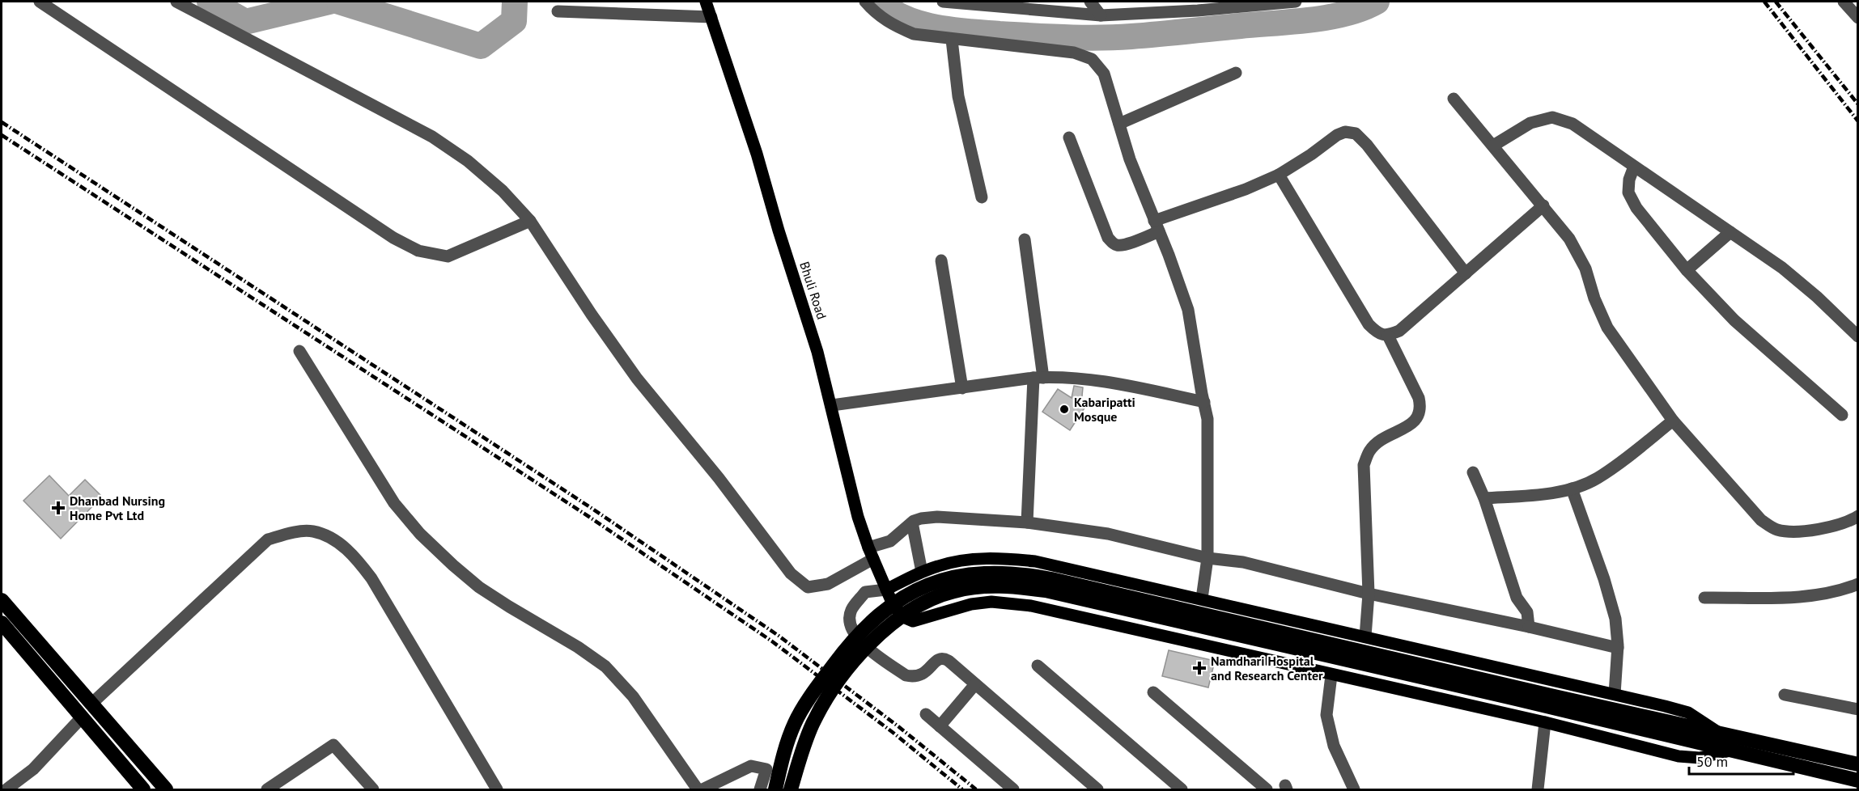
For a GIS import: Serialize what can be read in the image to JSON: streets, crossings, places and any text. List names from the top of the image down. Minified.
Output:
{"streets":{"main road":["Bhuli Road"]},"places":{"other":["Kabaripatti Mosque"],"health":["Dhanbad Nursing Home Pvt Ltd","Namdhari Hospital and Research Center"]},"scale_bar":"50 m"}
